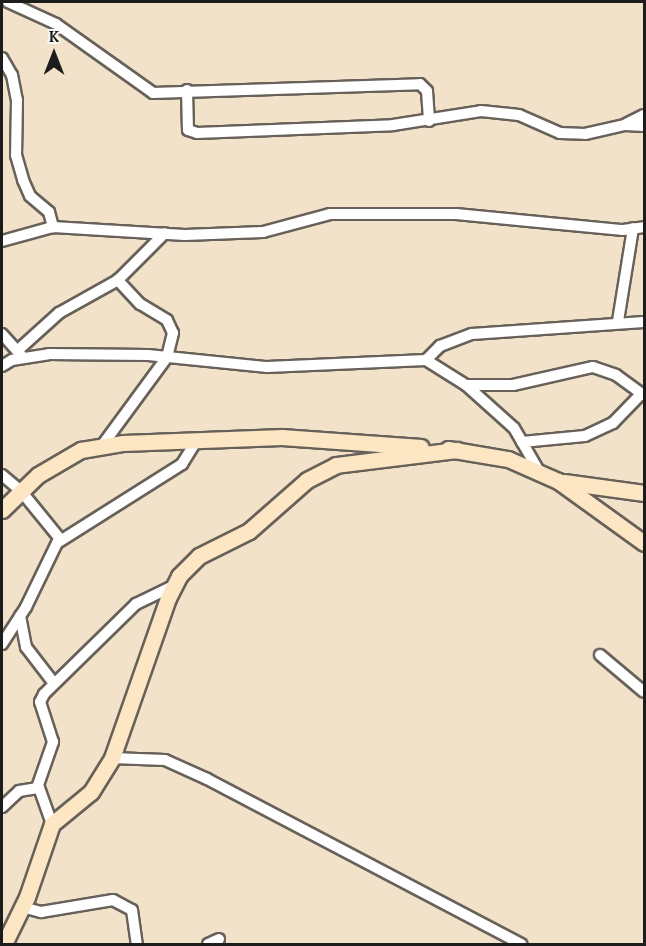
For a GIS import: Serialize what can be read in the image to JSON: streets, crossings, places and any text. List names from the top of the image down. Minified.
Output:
{"north":"top"}
